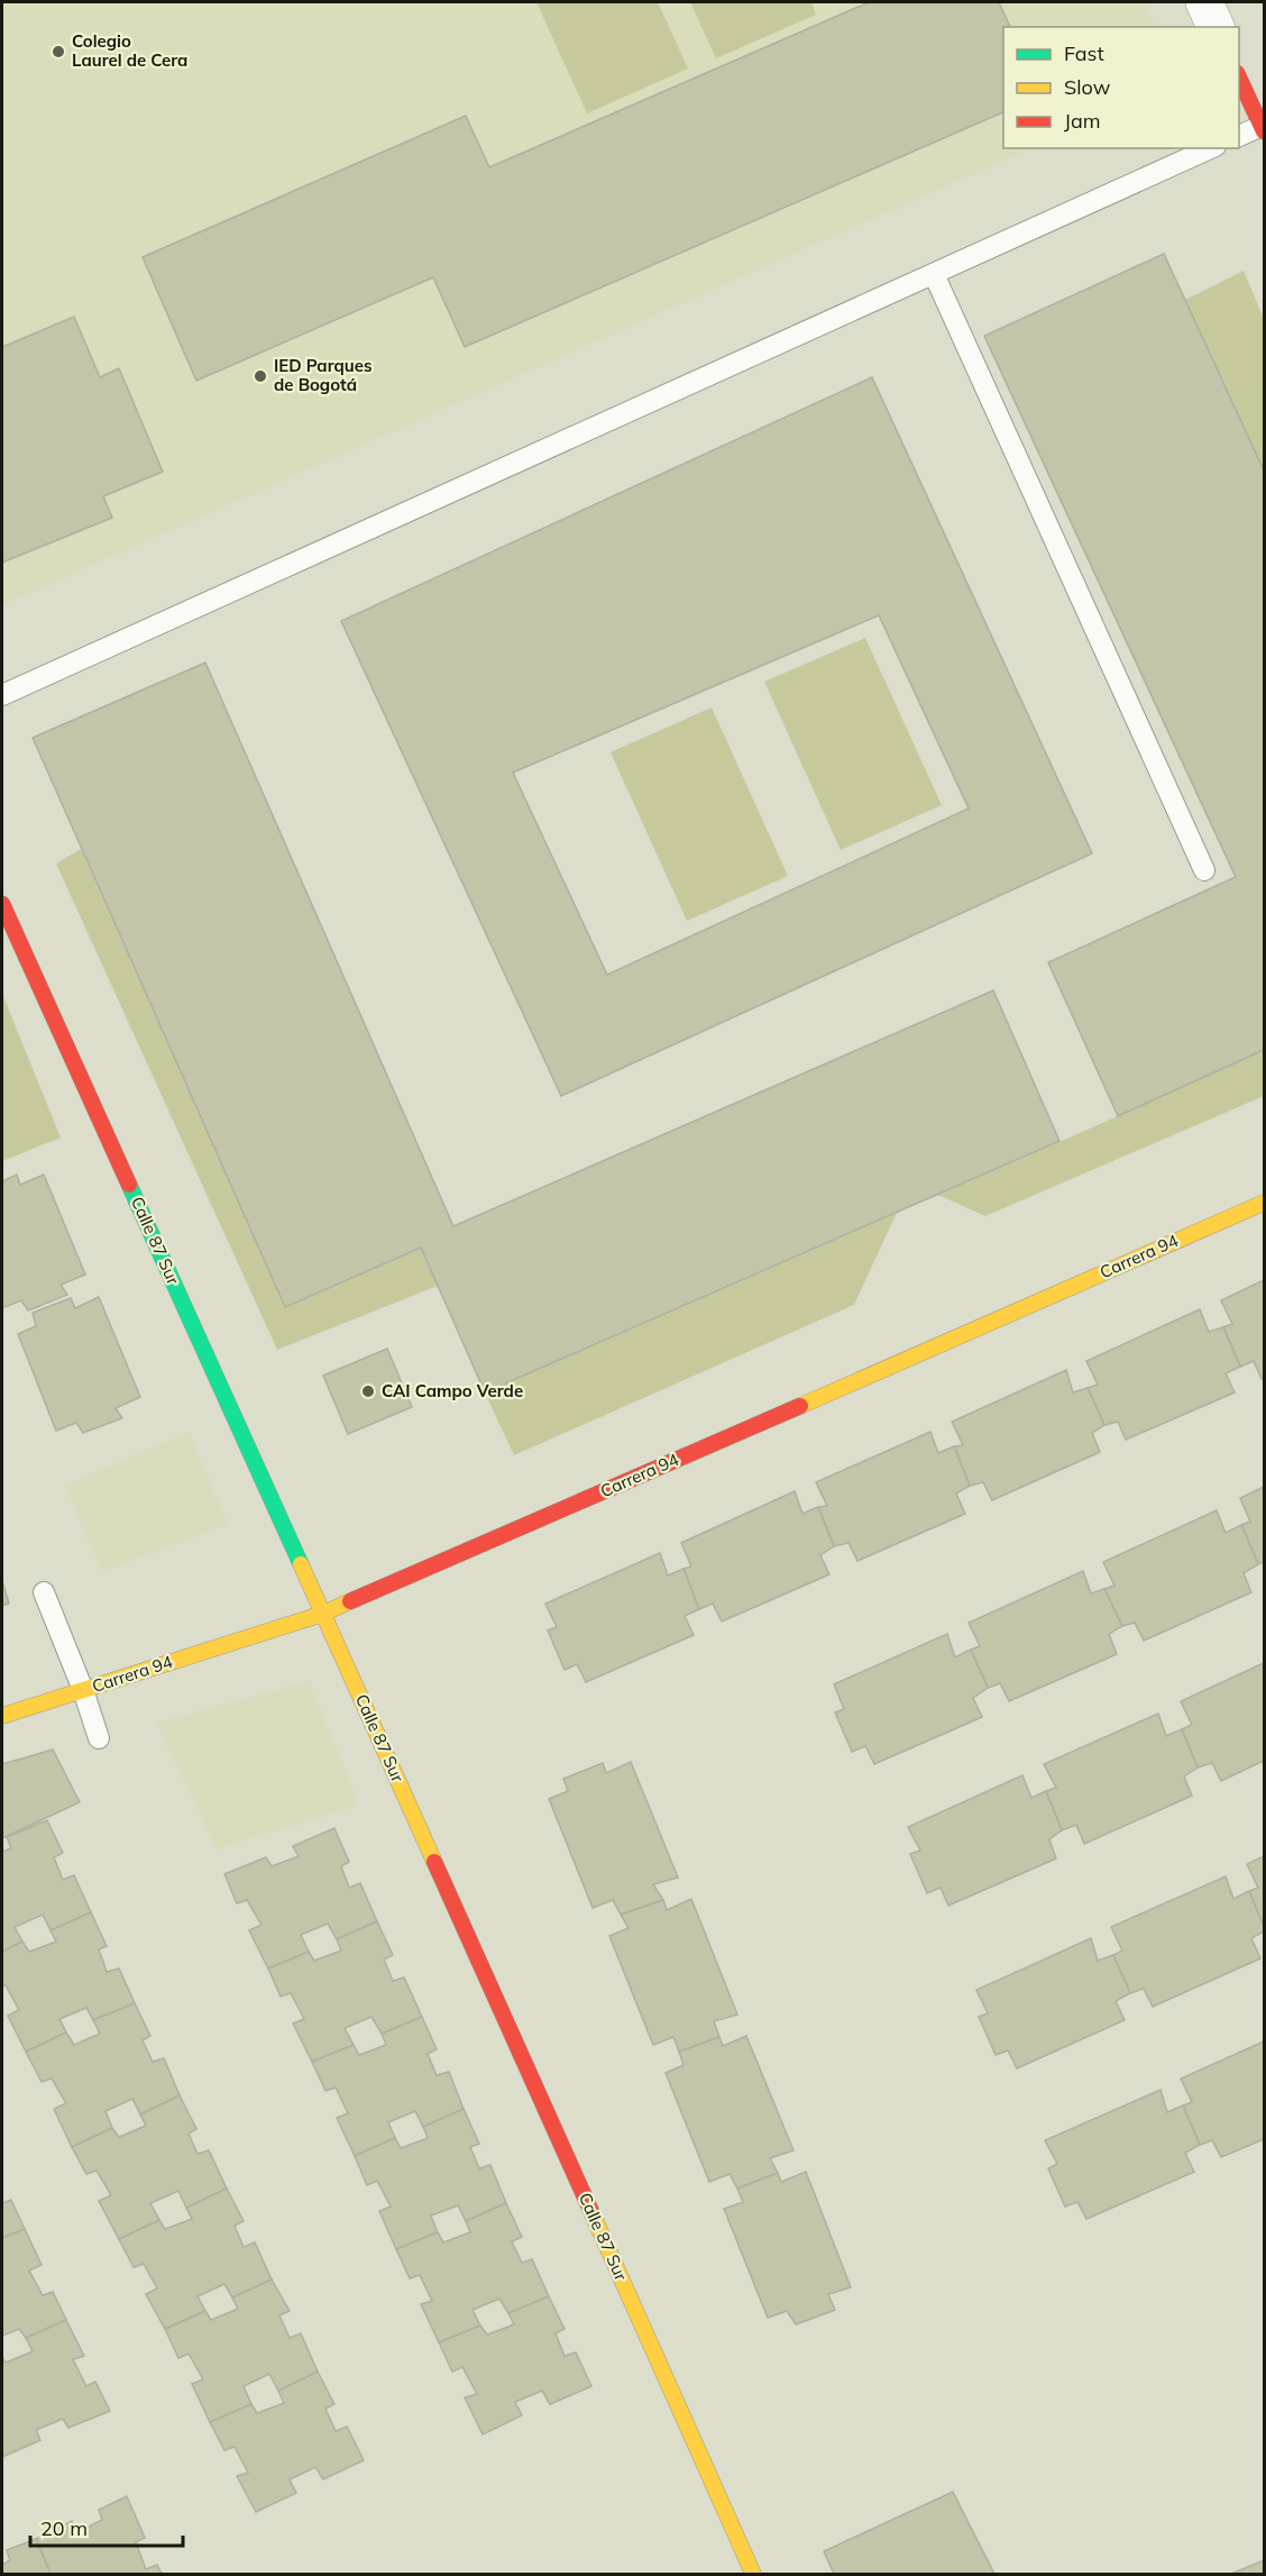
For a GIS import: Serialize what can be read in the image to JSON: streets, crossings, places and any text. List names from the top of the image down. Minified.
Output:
{"streets":{"street":["Calle 87 Sur","Carrera 94"]},"crossings":[["Calle 87 Sur","Carrera 94"]],"places":["Colegio Laurel de Cera","IED Parques de Bogotá","CAI Campo Verde"],"legend":["Fast","Slow","Jam"],"scale_bar":"20 m"}
